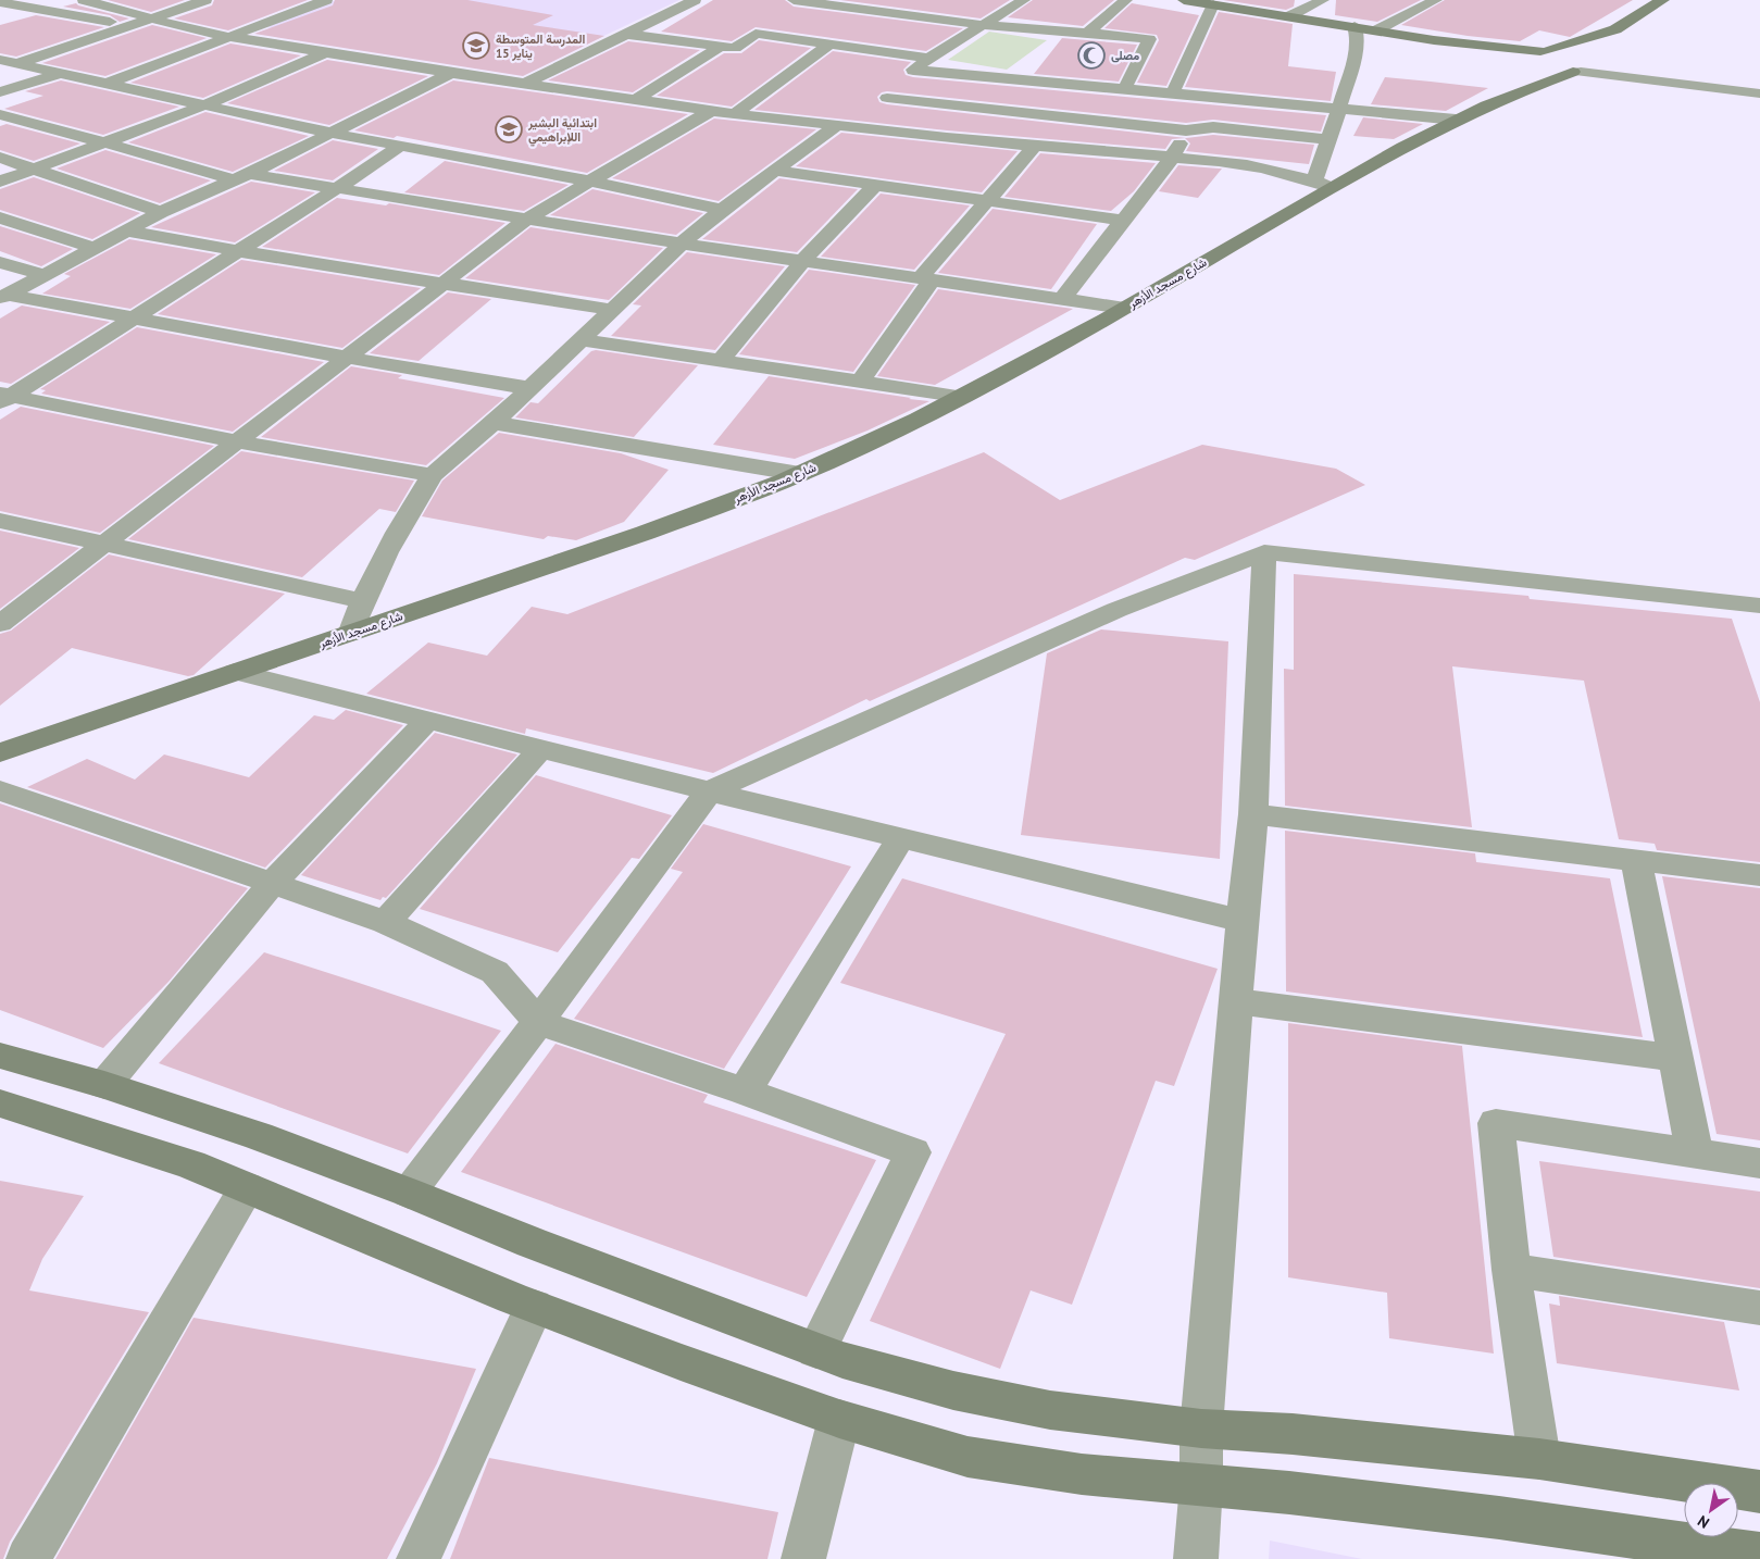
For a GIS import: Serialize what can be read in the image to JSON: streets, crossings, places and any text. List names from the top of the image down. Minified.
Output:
{"streets":{"street":["شارع مسجد الأزهر"]},"places":{"school or university":["المدرسة المتوسطة 15 يناير","ابتدائية البشير اللإبراهيمي"],"mosque":["مصلى"]},"north":"bottom left"}
